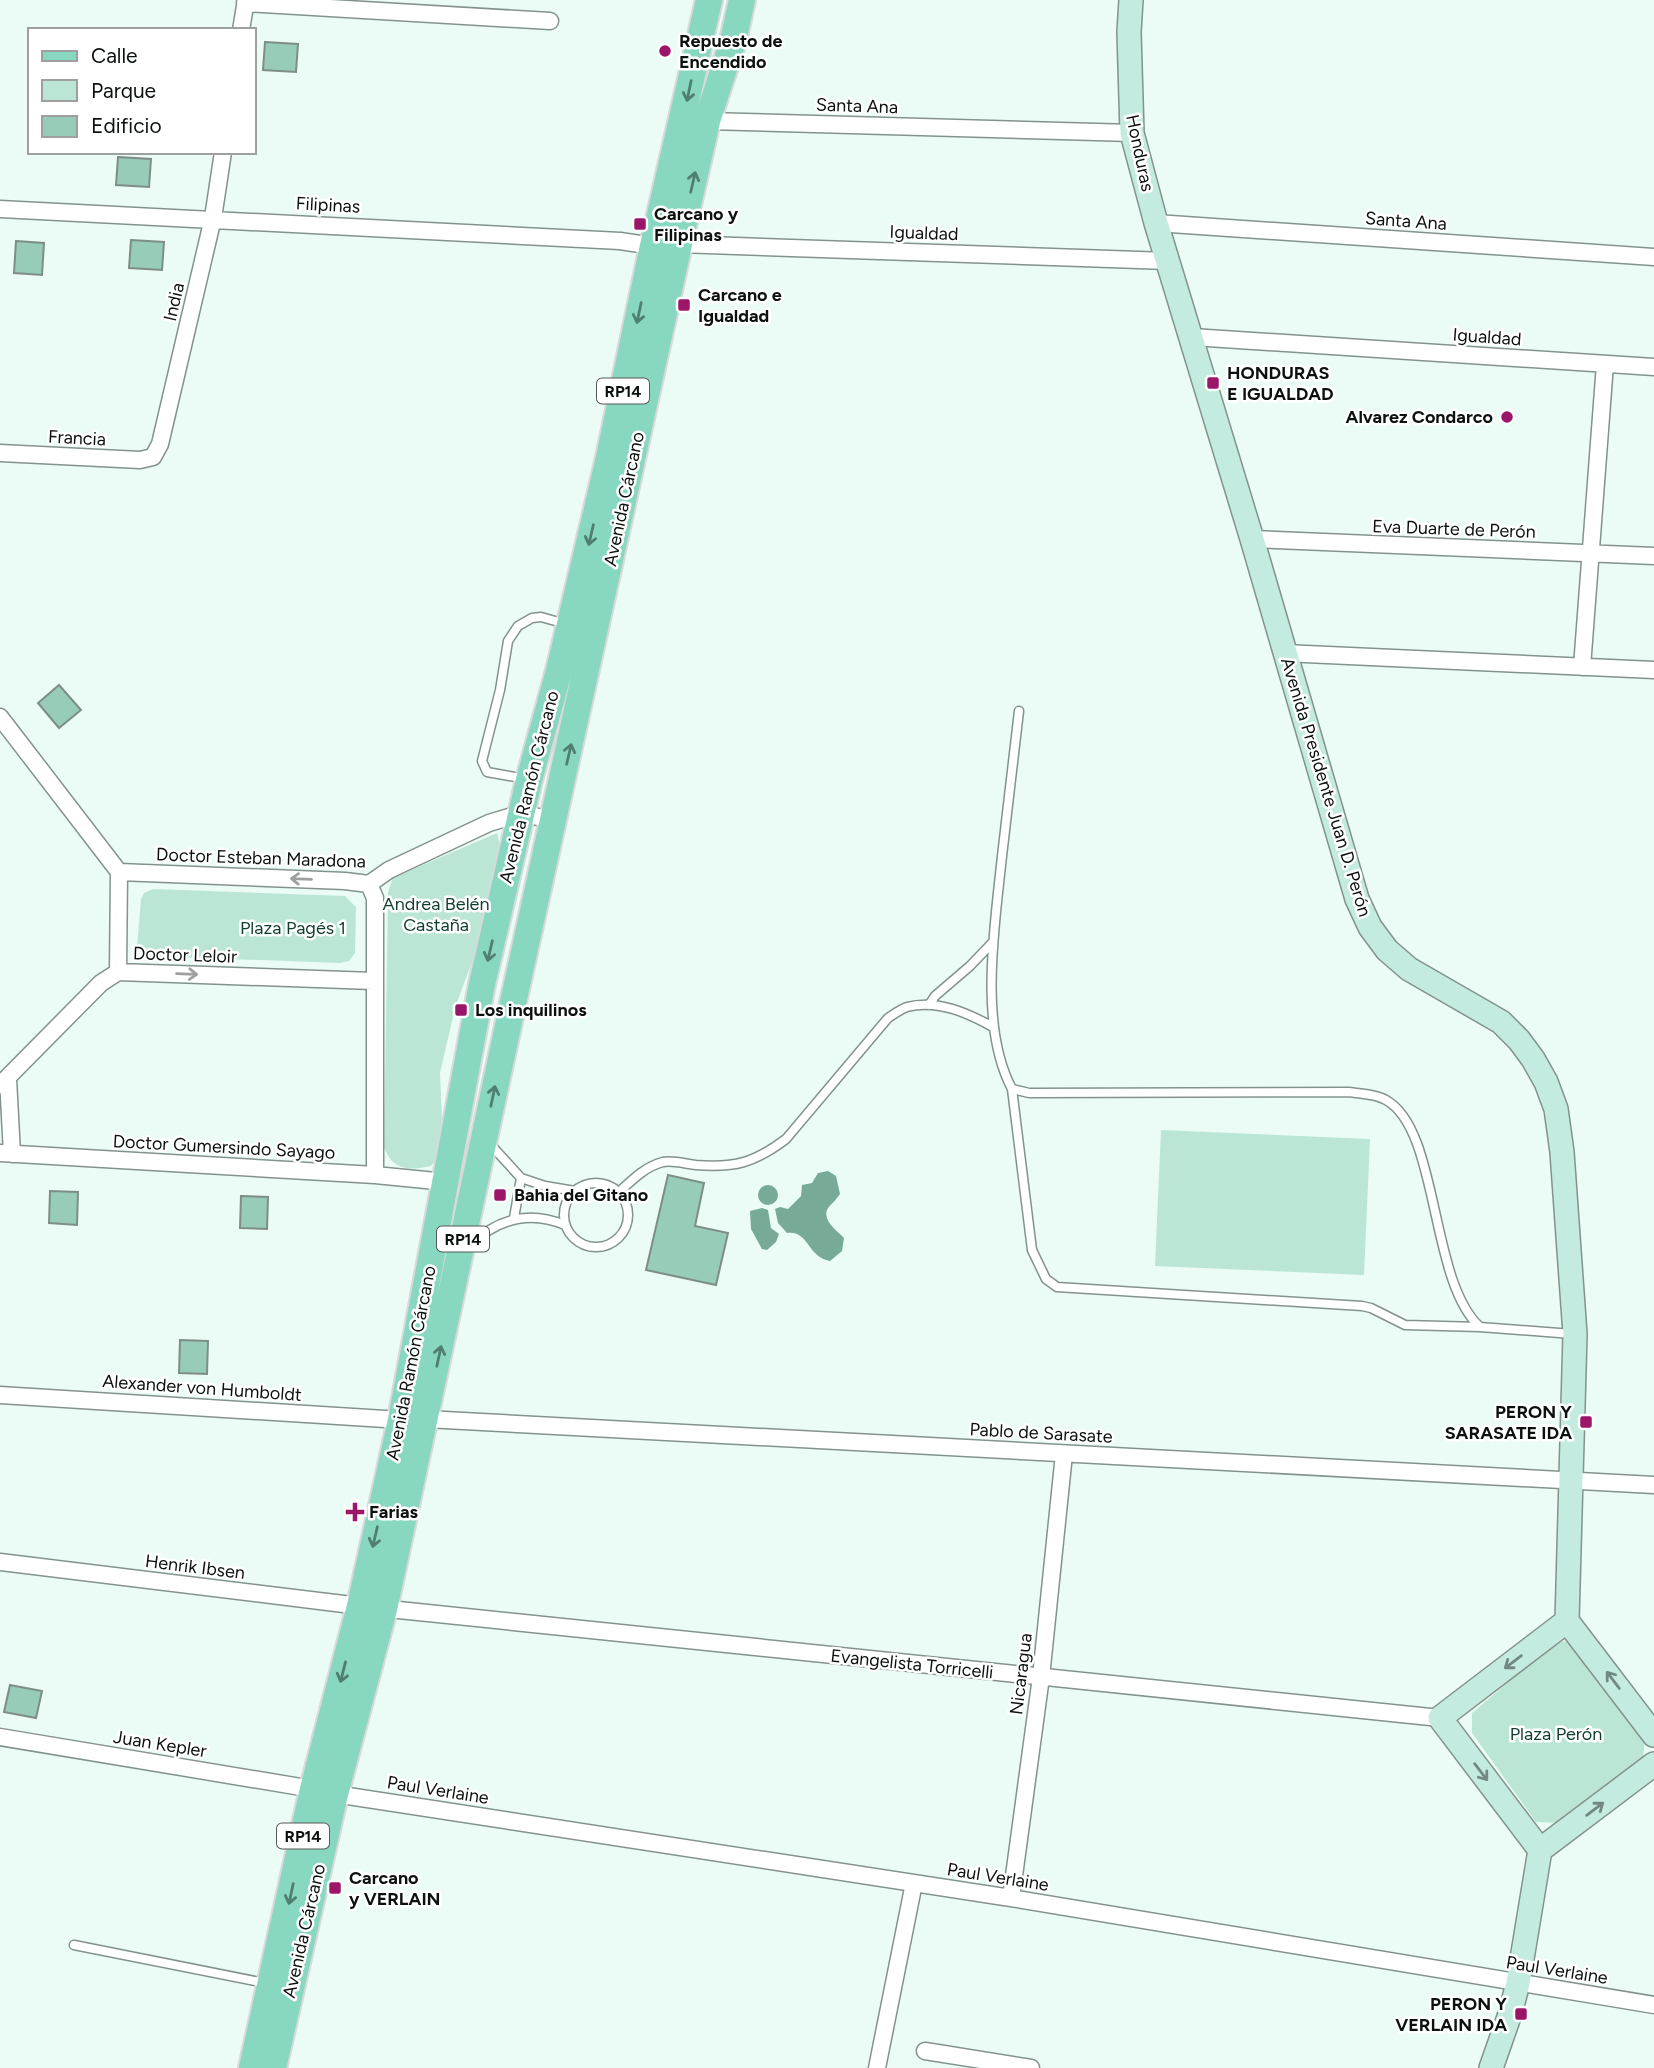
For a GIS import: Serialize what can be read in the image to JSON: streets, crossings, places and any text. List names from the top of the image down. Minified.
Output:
{"streets":{"main road":["Honduras","RP14","Avenida Cárcano","Avenida Ramón Cárcano","Avenida Presidente Juan D. Perón"],"street":["Santa Ana","Filipinas","Igualdad","India","Francia","Eva Duarte de Perón","Doctor Esteban Maradona","Doctor Leloir","Doctor Gumersindo Sayago","Alexander von Humboldt","Pablo de Sarasate","Henrik Ibsen","Evangelista Torricelli","Nicaragua","Juan Kepler","Paul Verlaine"]},"crossings":[["Santa Ana","Honduras"],["Santa Ana","RP14"],["Santa Ana","Avenida Cárcano"],["Honduras","Igualdad"],["Honduras","Avenida Presidente Juan D. Perón"],["Filipinas","Igualdad"],["Filipinas","India"],["Filipinas","Avenida Cárcano"],["Filipinas","Avenida Ramón Cárcano"],["Igualdad","Avenida Cárcano"],["Igualdad","Avenida Ramón Cárcano"],["Igualdad","Avenida Presidente Juan D. Perón"],["India","Francia"],["RP14","Avenida Cárcano"],["Avenida Cárcano","Avenida Ramón Cárcano"],["Avenida Cárcano","Juan Kepler"],["Avenida Cárcano","Paul Verlaine"],["Eva Duarte de Perón","Avenida Presidente Juan D. Perón"],["Avenida Ramón Cárcano","Doctor Esteban Maradona"],["Avenida Ramón Cárcano","Doctor Gumersindo Sayago"],["Avenida Ramón Cárcano","Alexander von Humboldt"],["Avenida Ramón Cárcano","Pablo de Sarasate"],["Avenida Ramón Cárcano","Henrik Ibsen"],["Avenida Ramón Cárcano","Evangelista Torricelli"],["Avenida Ramón Cárcano","Juan Kepler"],["Avenida Ramón Cárcano","Paul Verlaine"],["Avenida Presidente Juan D. Perón","Pablo de Sarasate"],["Alexander von Humboldt","Pablo de Sarasate"],["Pablo de Sarasate","Nicaragua"],["Henrik Ibsen","Evangelista Torricelli"],["Evangelista Torricelli","Nicaragua"],["Nicaragua","Paul Verlaine"],["Juan Kepler","Paul Verlaine"]],"one_way":["Doctor Esteban Maradona","Doctor Leloir"],"parks":["Andrea Belén Castaña","Plaza Pagés 1","Plaza Perón"],"places":{"other":["Repuesto de Encendido","Alvarez Condarco"],"transit":["Carcano y Filipinas","Carcano e Igualdad","HONDURAS E IGUALDAD","Los inquilinos","Bahia del Gitano","PERON Y SARASATE IDA","Carcano y VERLAIN","PERON Y VERLAIN IDA"],"health":["Farias"]},"legend":["Calle","Parque","Edificio"]}
